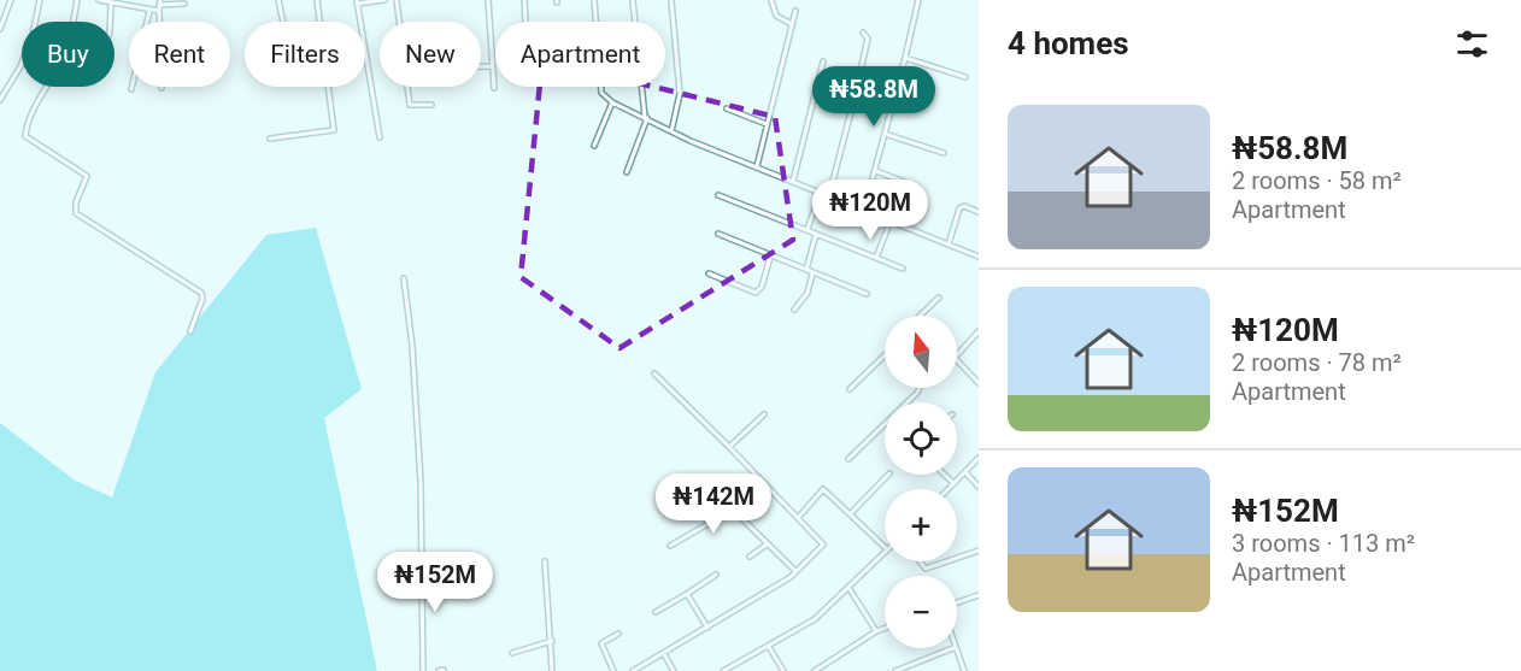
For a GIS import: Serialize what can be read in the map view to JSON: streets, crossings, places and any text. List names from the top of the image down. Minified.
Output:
{"north":"top","page":{"heading":"4 homes","chip":["Buy","Rent","Filters","New","Apartment"],"price":["₦58.8M","₦120M","₦142M","₦152M"],"list":[{"name":"₦58.8M","note":"2 rooms · 58 m² · Apartment"},{"name":"₦120M","note":"2 rooms · 78 m² · Apartment"},{"name":"₦152M","note":"3 rooms · 113 m² · Apartment"}],"map_buttons":["+","−"]}}
